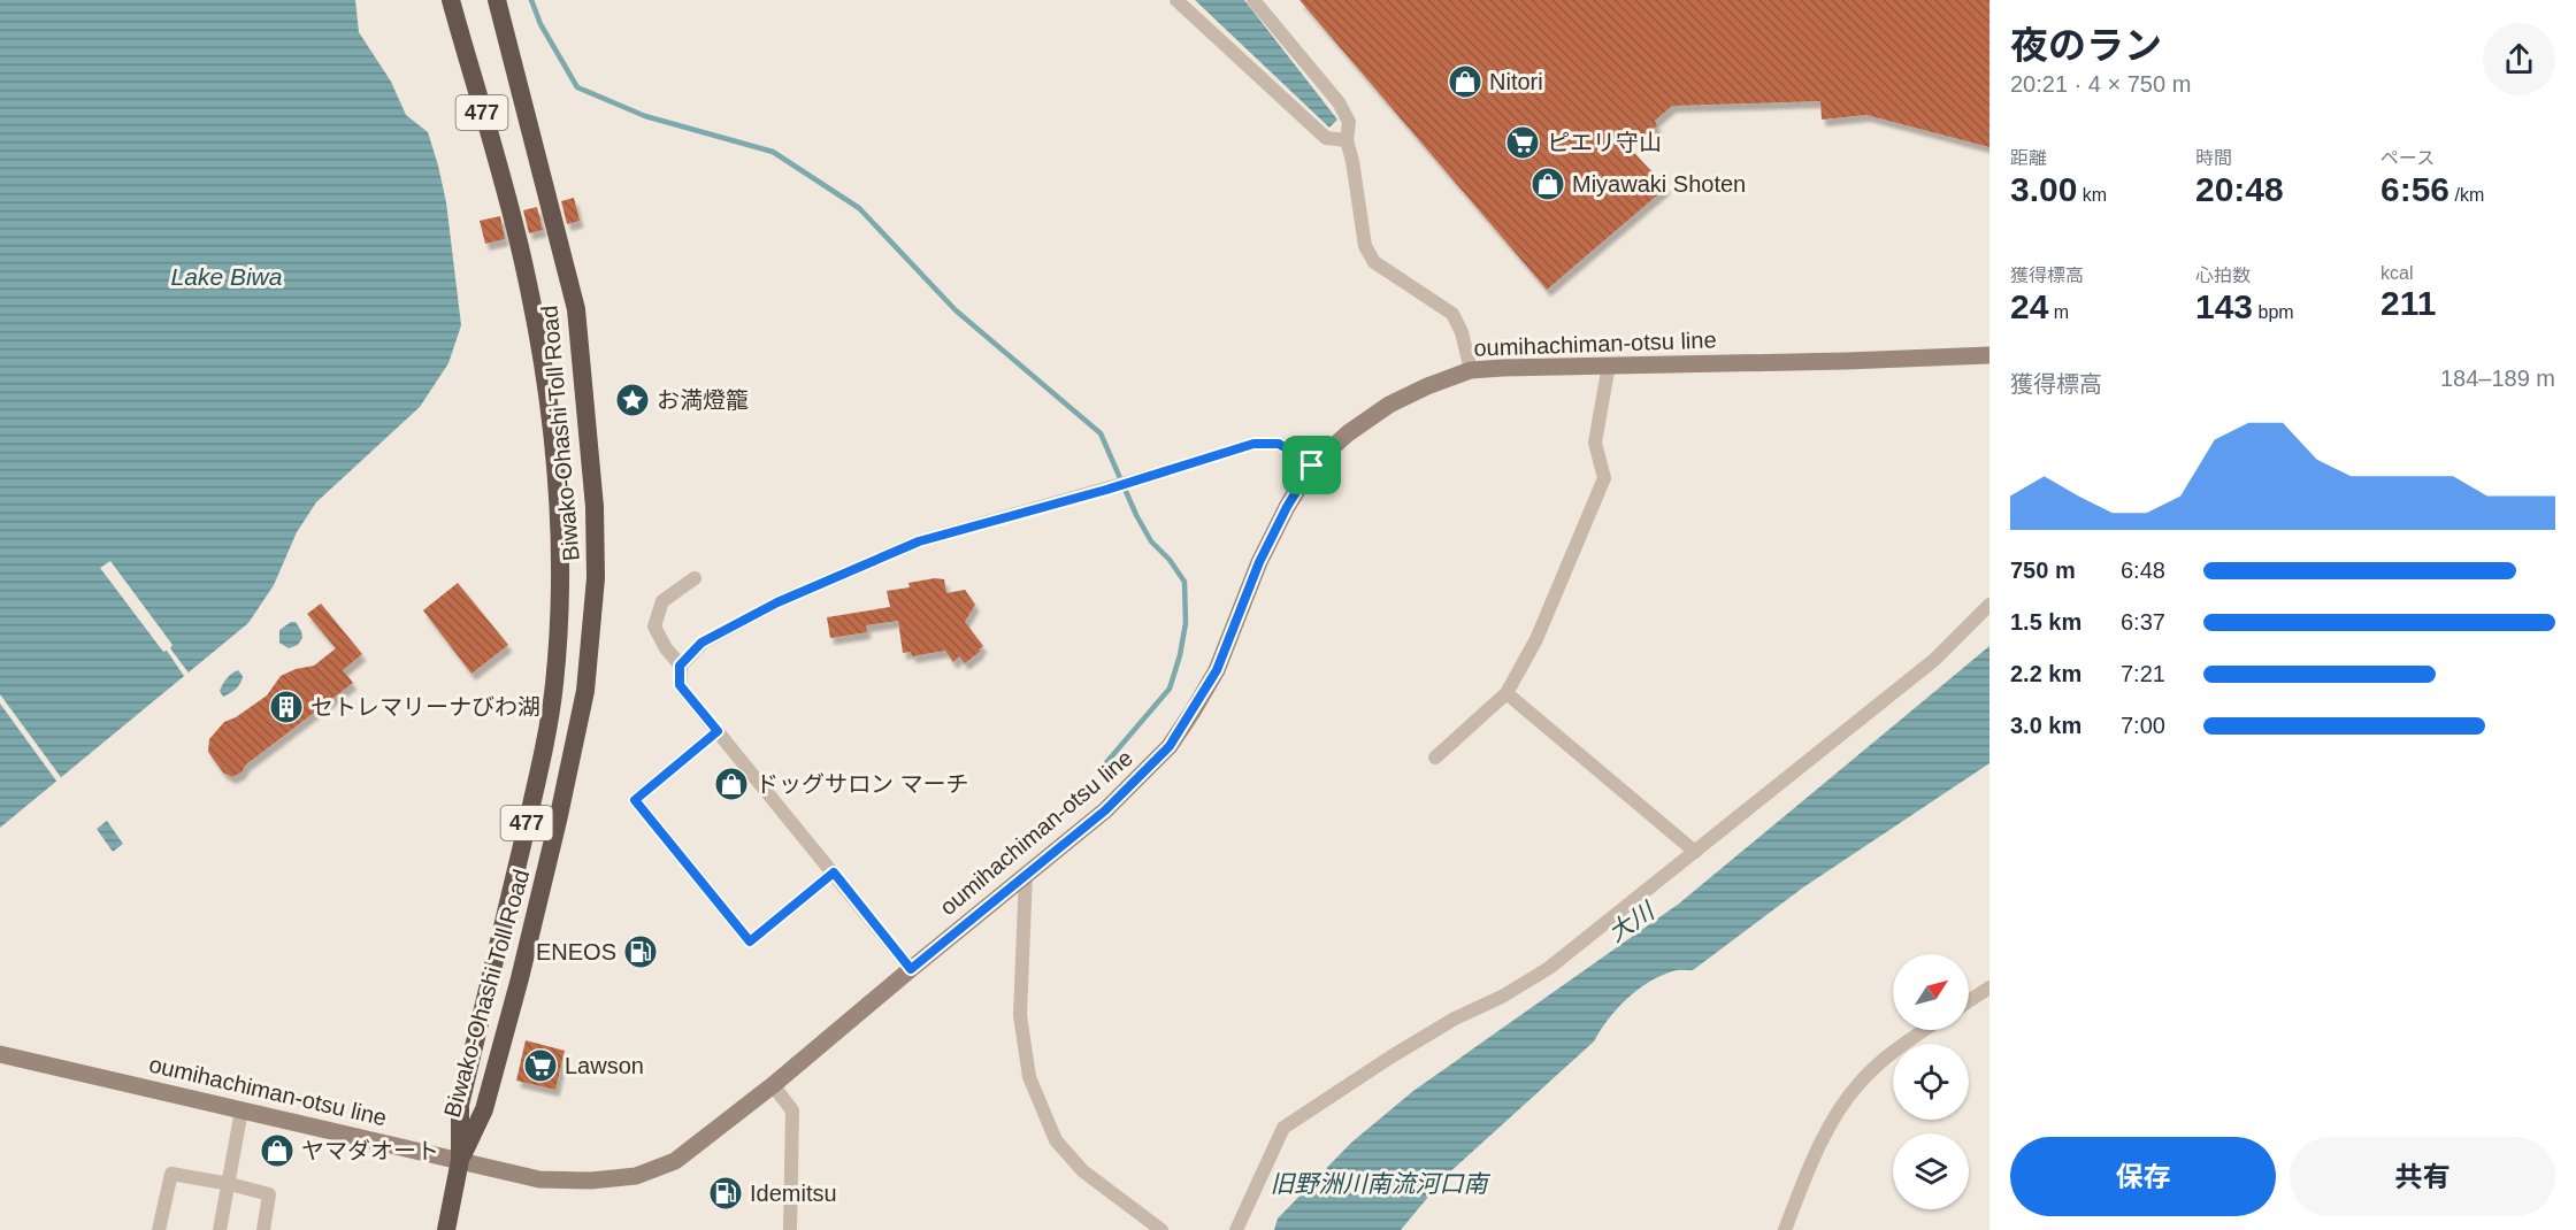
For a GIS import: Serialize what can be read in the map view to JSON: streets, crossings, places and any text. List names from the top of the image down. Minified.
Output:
{"streets":{"highway":["477","Biwako-Ohashi Toll Road"],"main road":["oumihachiman-otsu line"]},"crossings":[["477","oumihachiman-otsu line"],["477","Biwako-Ohashi Toll Road"],["oumihachiman-otsu line","Biwako-Ohashi Toll Road"]],"water":["Lake Biwa","大川","旧野洲川南流河口南"],"places":{"shop":["Nitori","Miyawaki Shoten","ドッグサロン マーチ","ヤマダオート"],"supermarket":["ピエリ守山","Lawson"],"place":["お満燈籠"],"building":["セトレマリーナびわ湖"],"fuel station":["ENEOS","Idemitsu"]},"north":"top right","page":{"heading":["夜のラン","20:21 · 4 × 750 m"],"stats":[["距離","3.00 km"],["時間","20:48"],["ペース","6:56 /km"],["獲得標高","24 m"],["心拍数","143 bpm"],["kcal","211"]],"chart":["獲得標高","184–189 m"],"list":[{"name":"750 m","note":"6:48"},{"name":"1.5 km","note":"6:37"},{"name":"2.2 km","note":"7:21"},{"name":"3.0 km","note":"7:00"}],"buttons":["保存","共有"]}}
